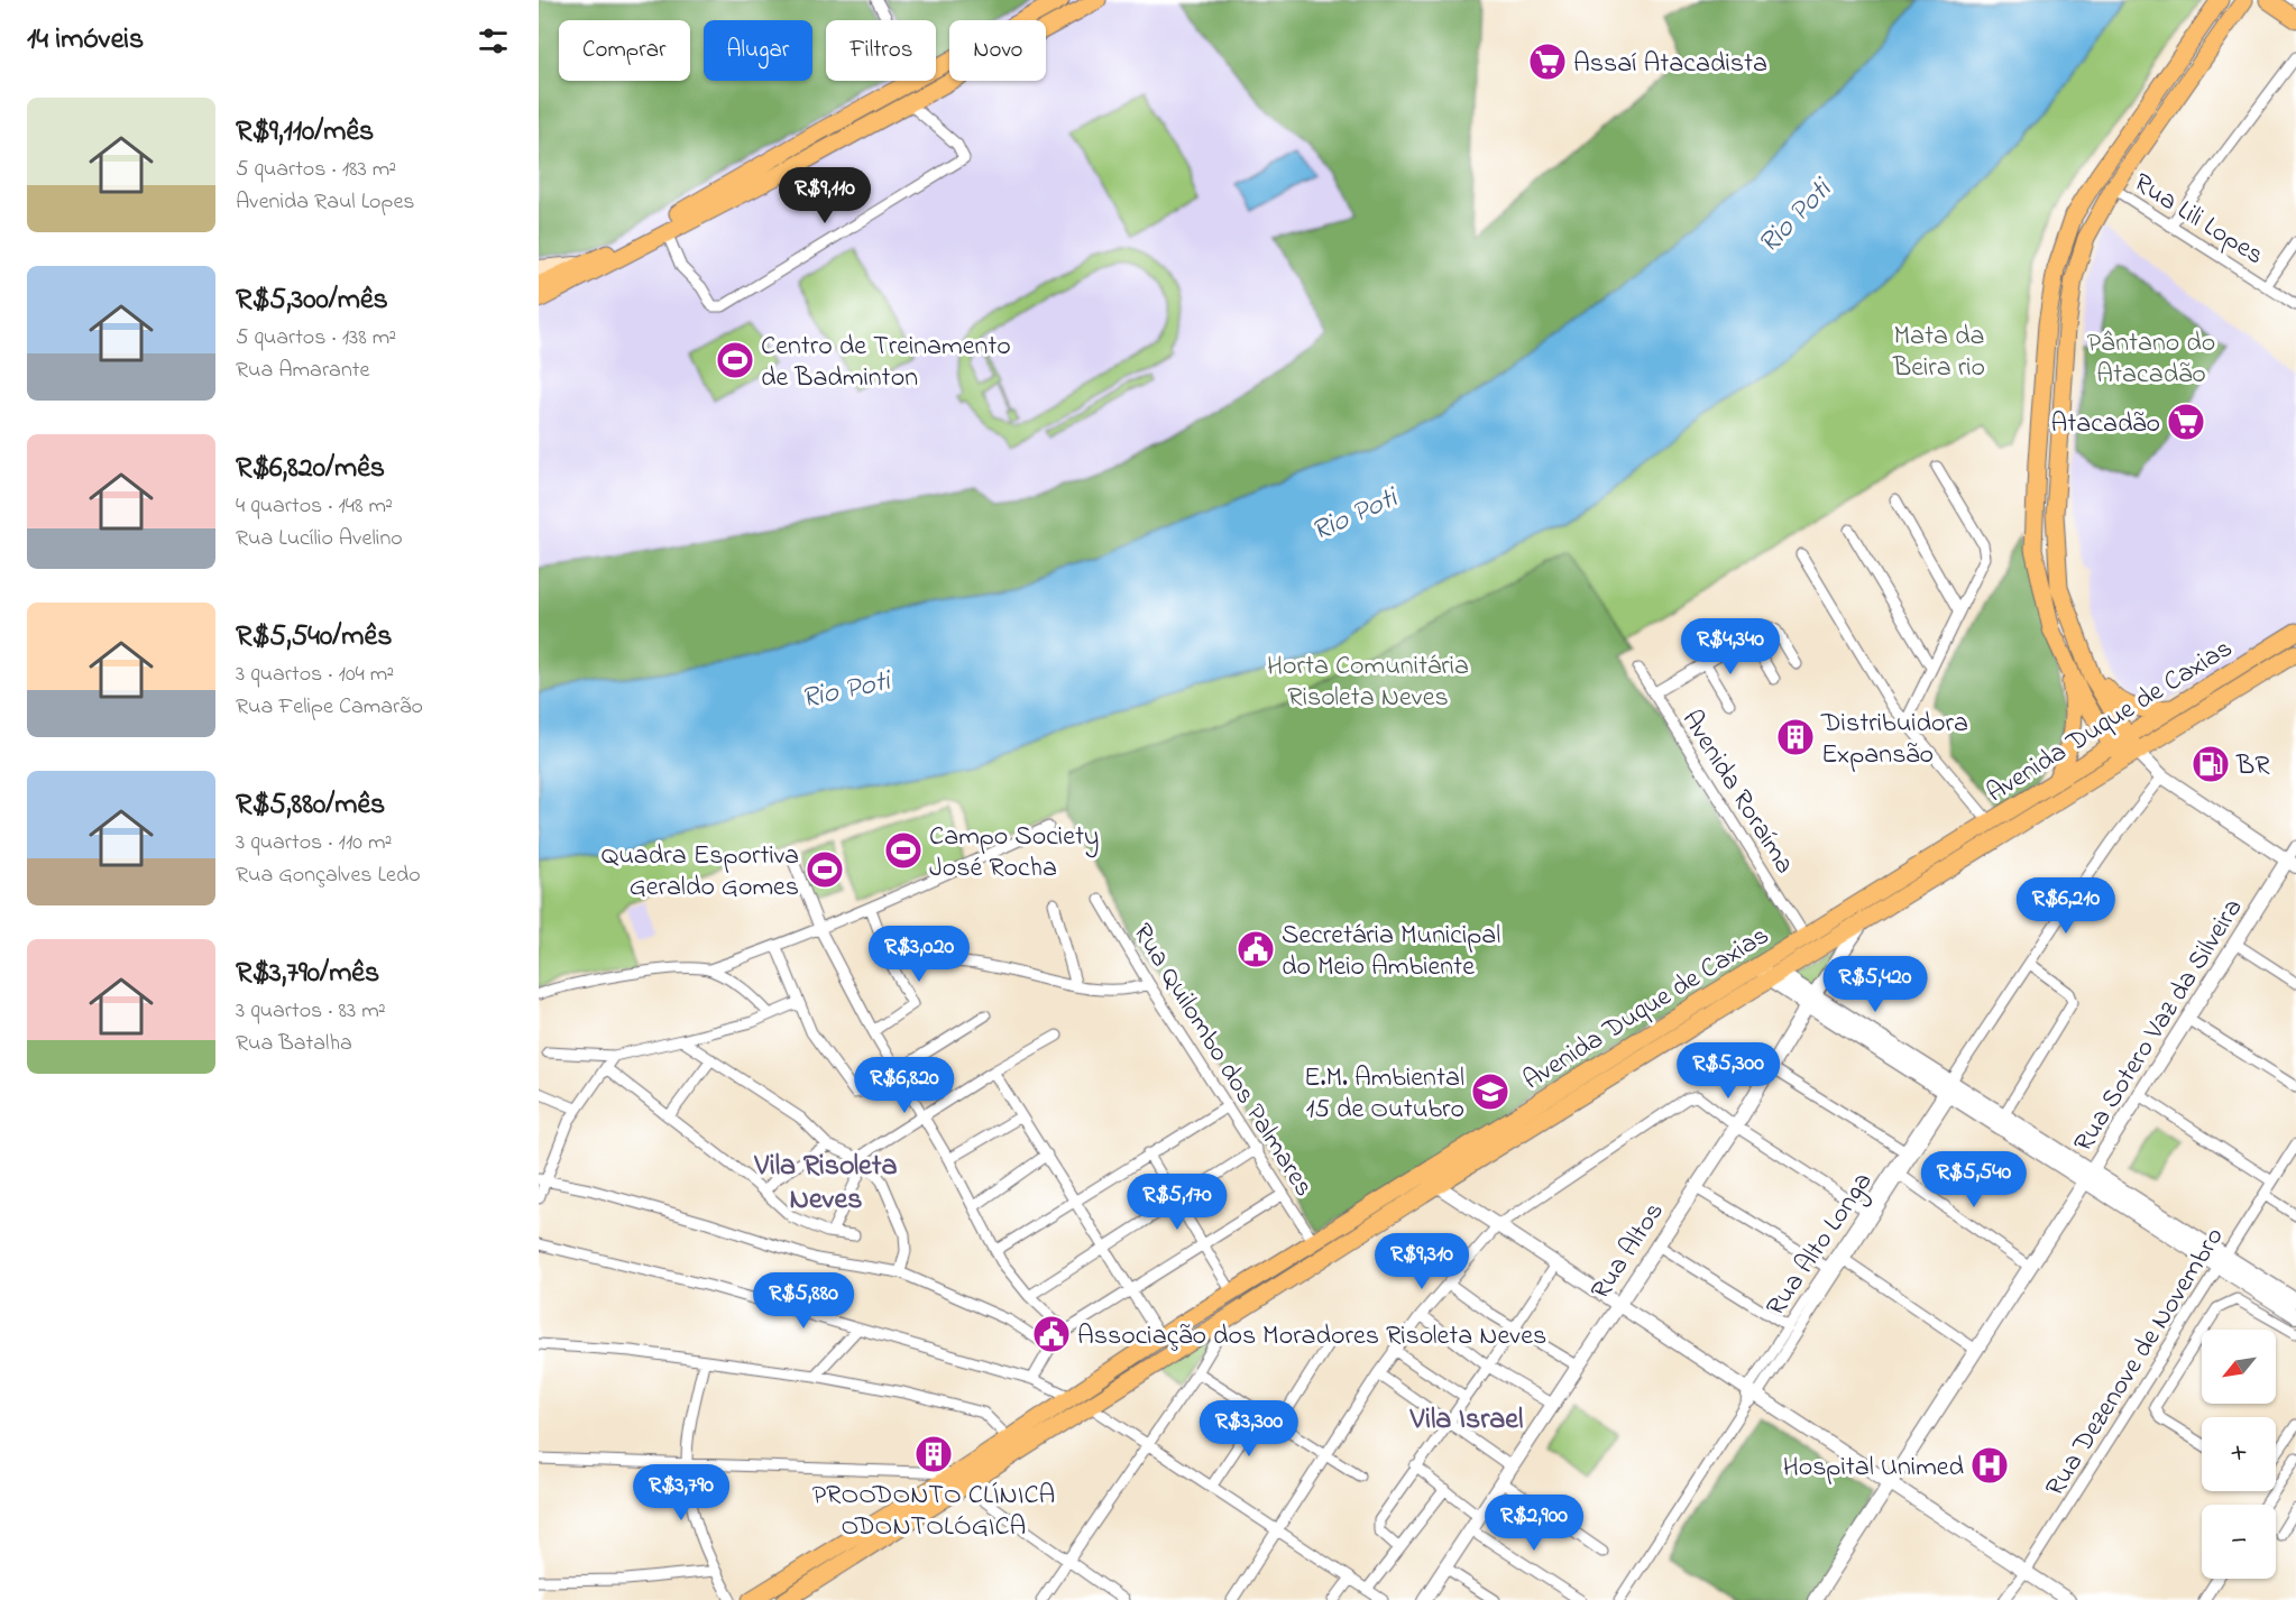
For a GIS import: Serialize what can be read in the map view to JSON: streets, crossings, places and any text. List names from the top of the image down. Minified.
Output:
{"streets":{"main road":["Avenida Duque de Caxias"],"street":["Rua Lili Lopes","Avenida Roraíma","Rua Sotero Vaz da Silveira","Rua Quilombo dos Palmares","Rua Alto Longa","Rua Altos","Rua Dezenove de Novembro"]},"crossings":[["Avenida Duque de Caxias","Avenida Roraíma"],["Avenida Duque de Caxias","Rua Quilombo dos Palmares"],["Avenida Duque de Caxias","Rua Altos"]],"districts":["Vila Risoleta Neves","Vila Israel"],"water":["Rio Poti"],"parks":["Mata da Beira rio","Pântano do Atacadão","Horta Comunitária Risoleta Neves"],"places":{"supermarket":["Assaí Atacadista","Atacadão"],"sports":["Centro de Treinamento de Badminton","Campo Society José Rocha","Quadra Esportiva Geraldo Gomes"],"building":["Distribuidora Expansão","PROODONTO CLÍNICA ODONTOLÓGICA"],"fuel station":["BR"],"public building":["Secretária Municipal do Meio Ambiente","Associação dos Moradores Risoleta Neves"],"school or university":["E.M. Ambiental 15 de Outubro"],"hospital":["Hospital Unimed"]},"north":"bottom left","page":{"heading":"14 imóveis","chip":["Comprar","Alugar","Filtros","Novo"],"list":[{"name":"R$9,110/mês","note":"5 quartos · 183 m² · Avenida Raul Lopes"},{"name":"R$5,300/mês","note":"5 quartos · 138 m² · Rua Amarante"},{"name":"R$6,820/mês","note":"4 quartos · 148 m² · Rua Lucílio Avelino"},{"name":"R$5,540/mês","note":"3 quartos · 104 m² · Rua Felipe Camarão"},{"name":"R$5,880/mês","note":"3 quartos · 110 m² · Rua Gonçalves Ledo"},{"name":"R$3,790/mês","note":"3 quartos · 83 m² · Rua Batalha"}],"price":["R$9,110","R$4,340","R$6,210","R$3,020","R$5,420","R$5,300","R$6,820","R$5,540","R$5,170","R$9,310","R$5,880","R$3,300","R$3,790","R$2,900"],"map_buttons":["+","−"]}}
